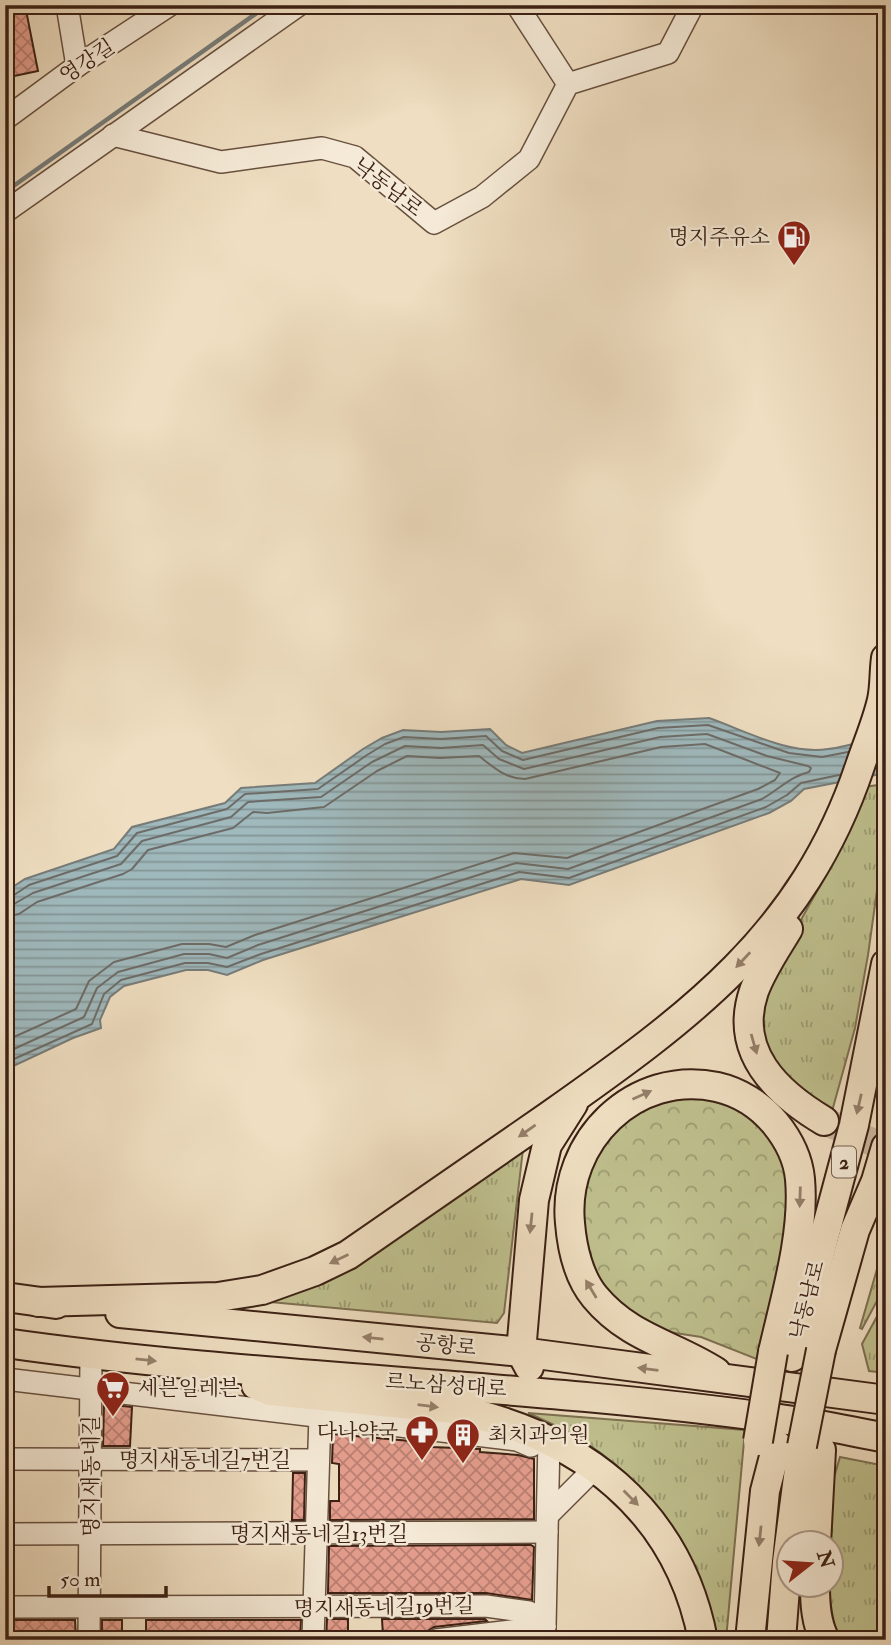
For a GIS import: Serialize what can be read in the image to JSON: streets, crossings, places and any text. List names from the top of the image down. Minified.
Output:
{"streets":{"main road":["낙동남로","2","공항로","르노삼성대로"],"street":["영강길","명지새동네길7번길","명지새동네길","명지새동네길13번길","명지새동네길19번길"]},"crossings":[["르노삼성대로","명지새동네길"],["명지새동네길7번길","명지새동네길"],["명지새동네길","명지새동네길13번길"],["명지새동네길","명지새동네길19번길"]],"places":{"fuel station":["명지주유소"],"supermarket":["세븐일레븐"],"pharmacy":["다나약국"],"building":["최치과의원"]},"scale_bar":"50 m","north":"right"}
